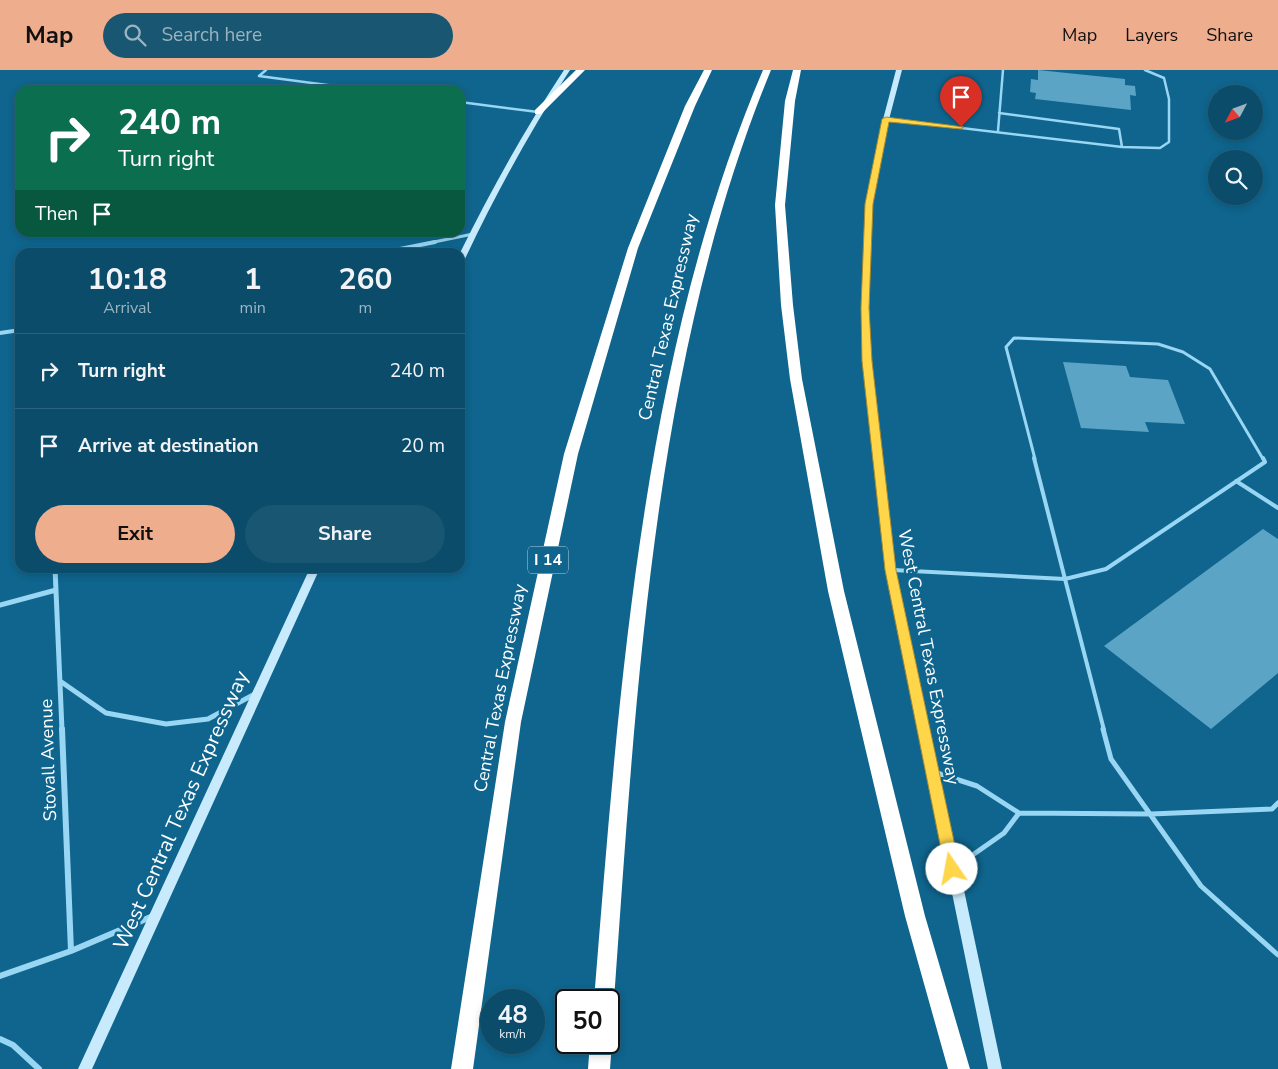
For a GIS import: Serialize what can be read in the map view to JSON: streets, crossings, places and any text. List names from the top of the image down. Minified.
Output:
{"streets":{"highway":["Central Texas Expressway","I 14"],"main road":["West Central Texas Expressway"],"street":["Stovall Avenue"]},"north":"bottom left","page":{"header":"Map","search":"Search here","nav":["Map","Layers","Share"],"turn":["240 m","Turn right"],"then":"Then","eta":["10:18","Arrival","1","min","260","m"],"list":[{"name":"Turn right","value":"240 m"},{"name":"Arrive at destination","value":"20 m"}],"buttons":["Exit","Share"],"speed":"48 km/h","limit":"50"}}
